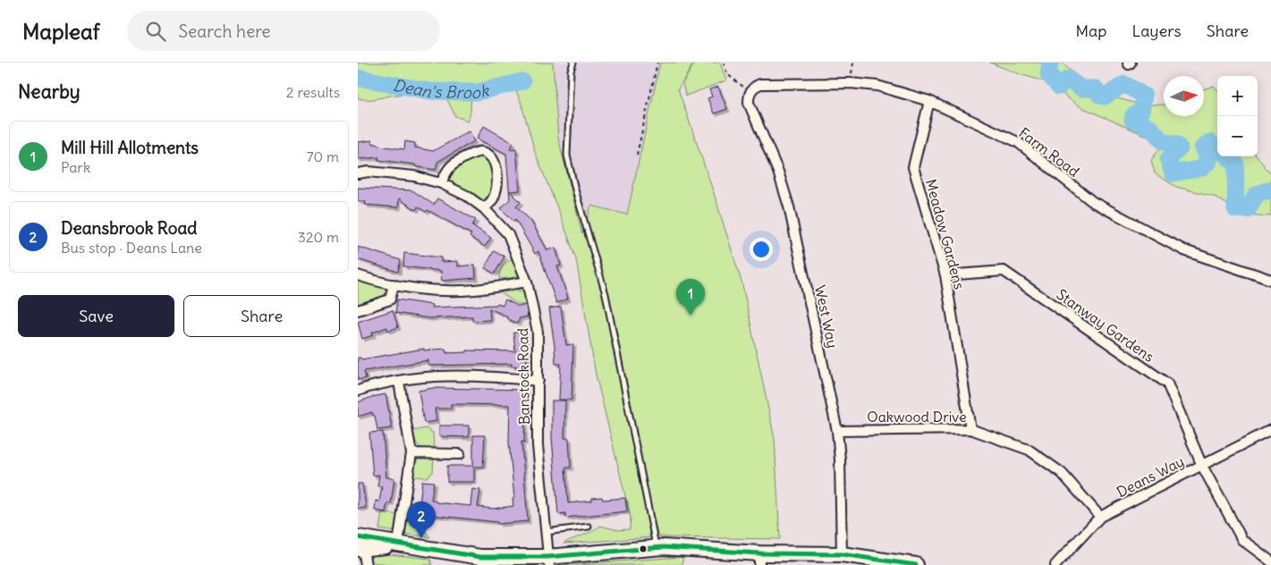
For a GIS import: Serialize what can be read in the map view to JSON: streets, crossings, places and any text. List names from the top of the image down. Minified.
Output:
{"streets":{"street":["Farm Road","Meadow Gardens","West Way","Stanway Gardens","Banstock Road","Oakwood Drive","Deans Way"]},"crossings":[["Farm Road","Meadow Gardens"],["Farm Road","West Way"],["Meadow Gardens","Stanway Gardens"],["Meadow Gardens","Oakwood Drive"],["West Way","Oakwood Drive"],["Stanway Gardens","Deans Way"],["Oakwood Drive","Deans Way"]],"water":["Dean's Brook"],"north":"right","page":{"header":"Mapleaf","search":"Search here","nav":["Map","Layers","Share"],"heading":["Nearby","2 results"],"map_buttons":["+","−"],"list":[{"mark":"1","name":"Mill Hill Allotments","note":"Park","value":"70 m"},{"mark":"2","name":"Deansbrook Road","note":"Bus stop · Deans Lane","value":"320 m"}],"pins":["1","2"],"buttons":["Save","Share"]}}
